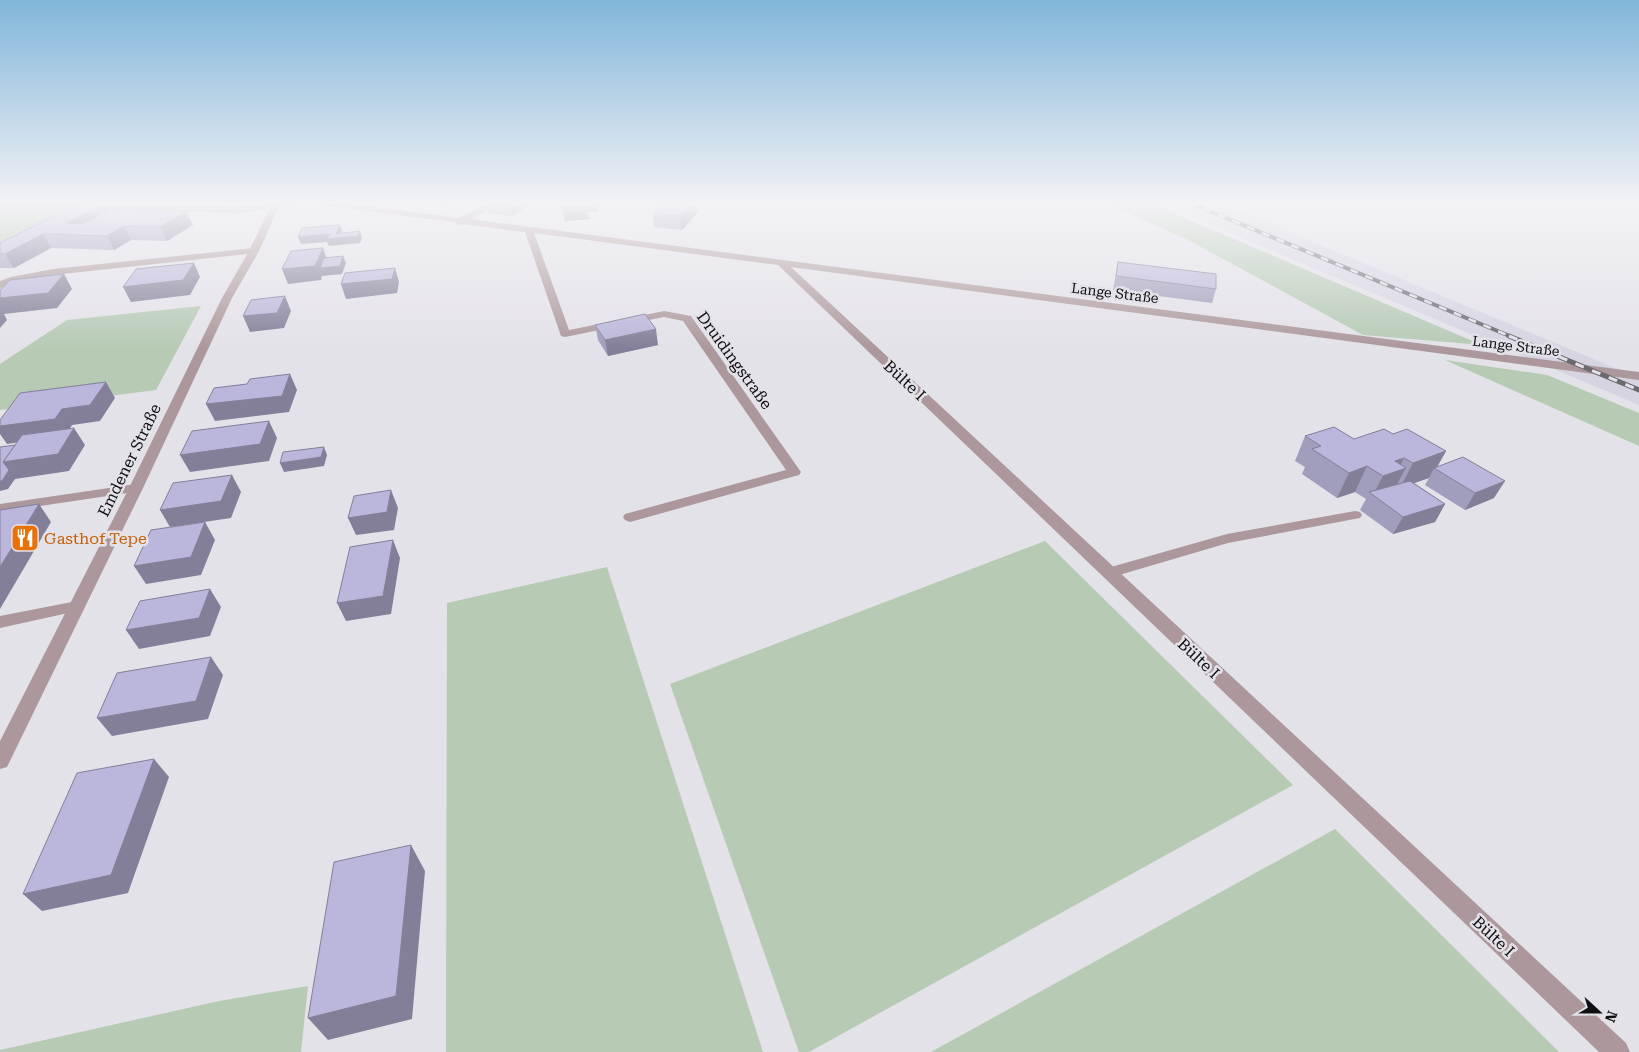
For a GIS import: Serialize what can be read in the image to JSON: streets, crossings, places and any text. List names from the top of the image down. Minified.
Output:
{"streets":{"street":["Lange Straße","Druidingstraße","Bülte I","Emdener Straße"]},"crossings":[["Lange Straße","Bülte I"]],"places":{"restaurant":["Gasthof Tepe"]},"north":"right"}
